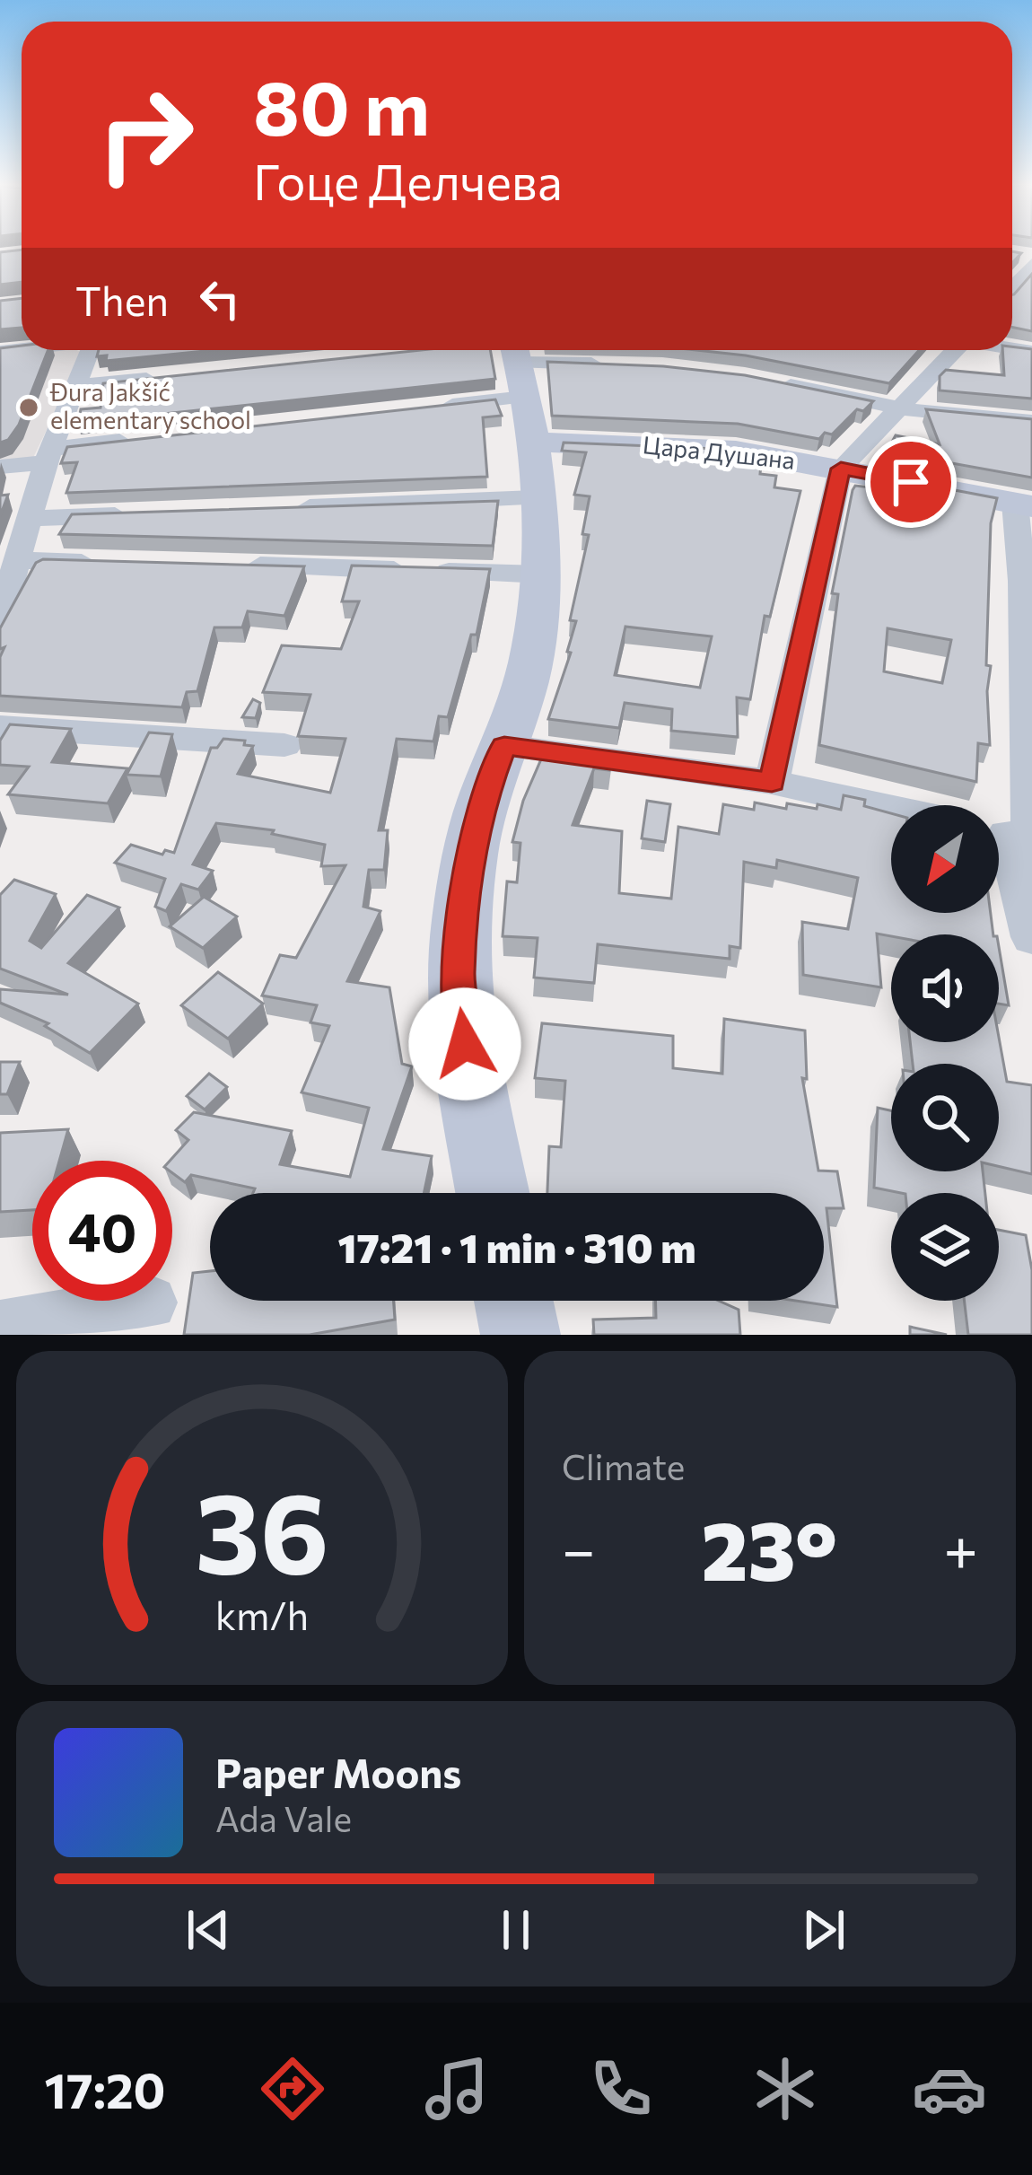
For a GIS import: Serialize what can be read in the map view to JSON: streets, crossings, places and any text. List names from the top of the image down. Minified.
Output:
{"streets":{"street":["Цара Душана"]},"places":["Đura Jakšić elementary school"],"north":"bottom left","page":{"turn":["80 m","Гоце Делчева"],"then":"Then","limit":"40","trip":"17:21 · 1 min · 310 m","tile":"Climate","heat":["−","23°","+"],"song":["Paper Moons","Ada Vale"],"tabs":"17:20","gauge":["36","km/h"]}}
